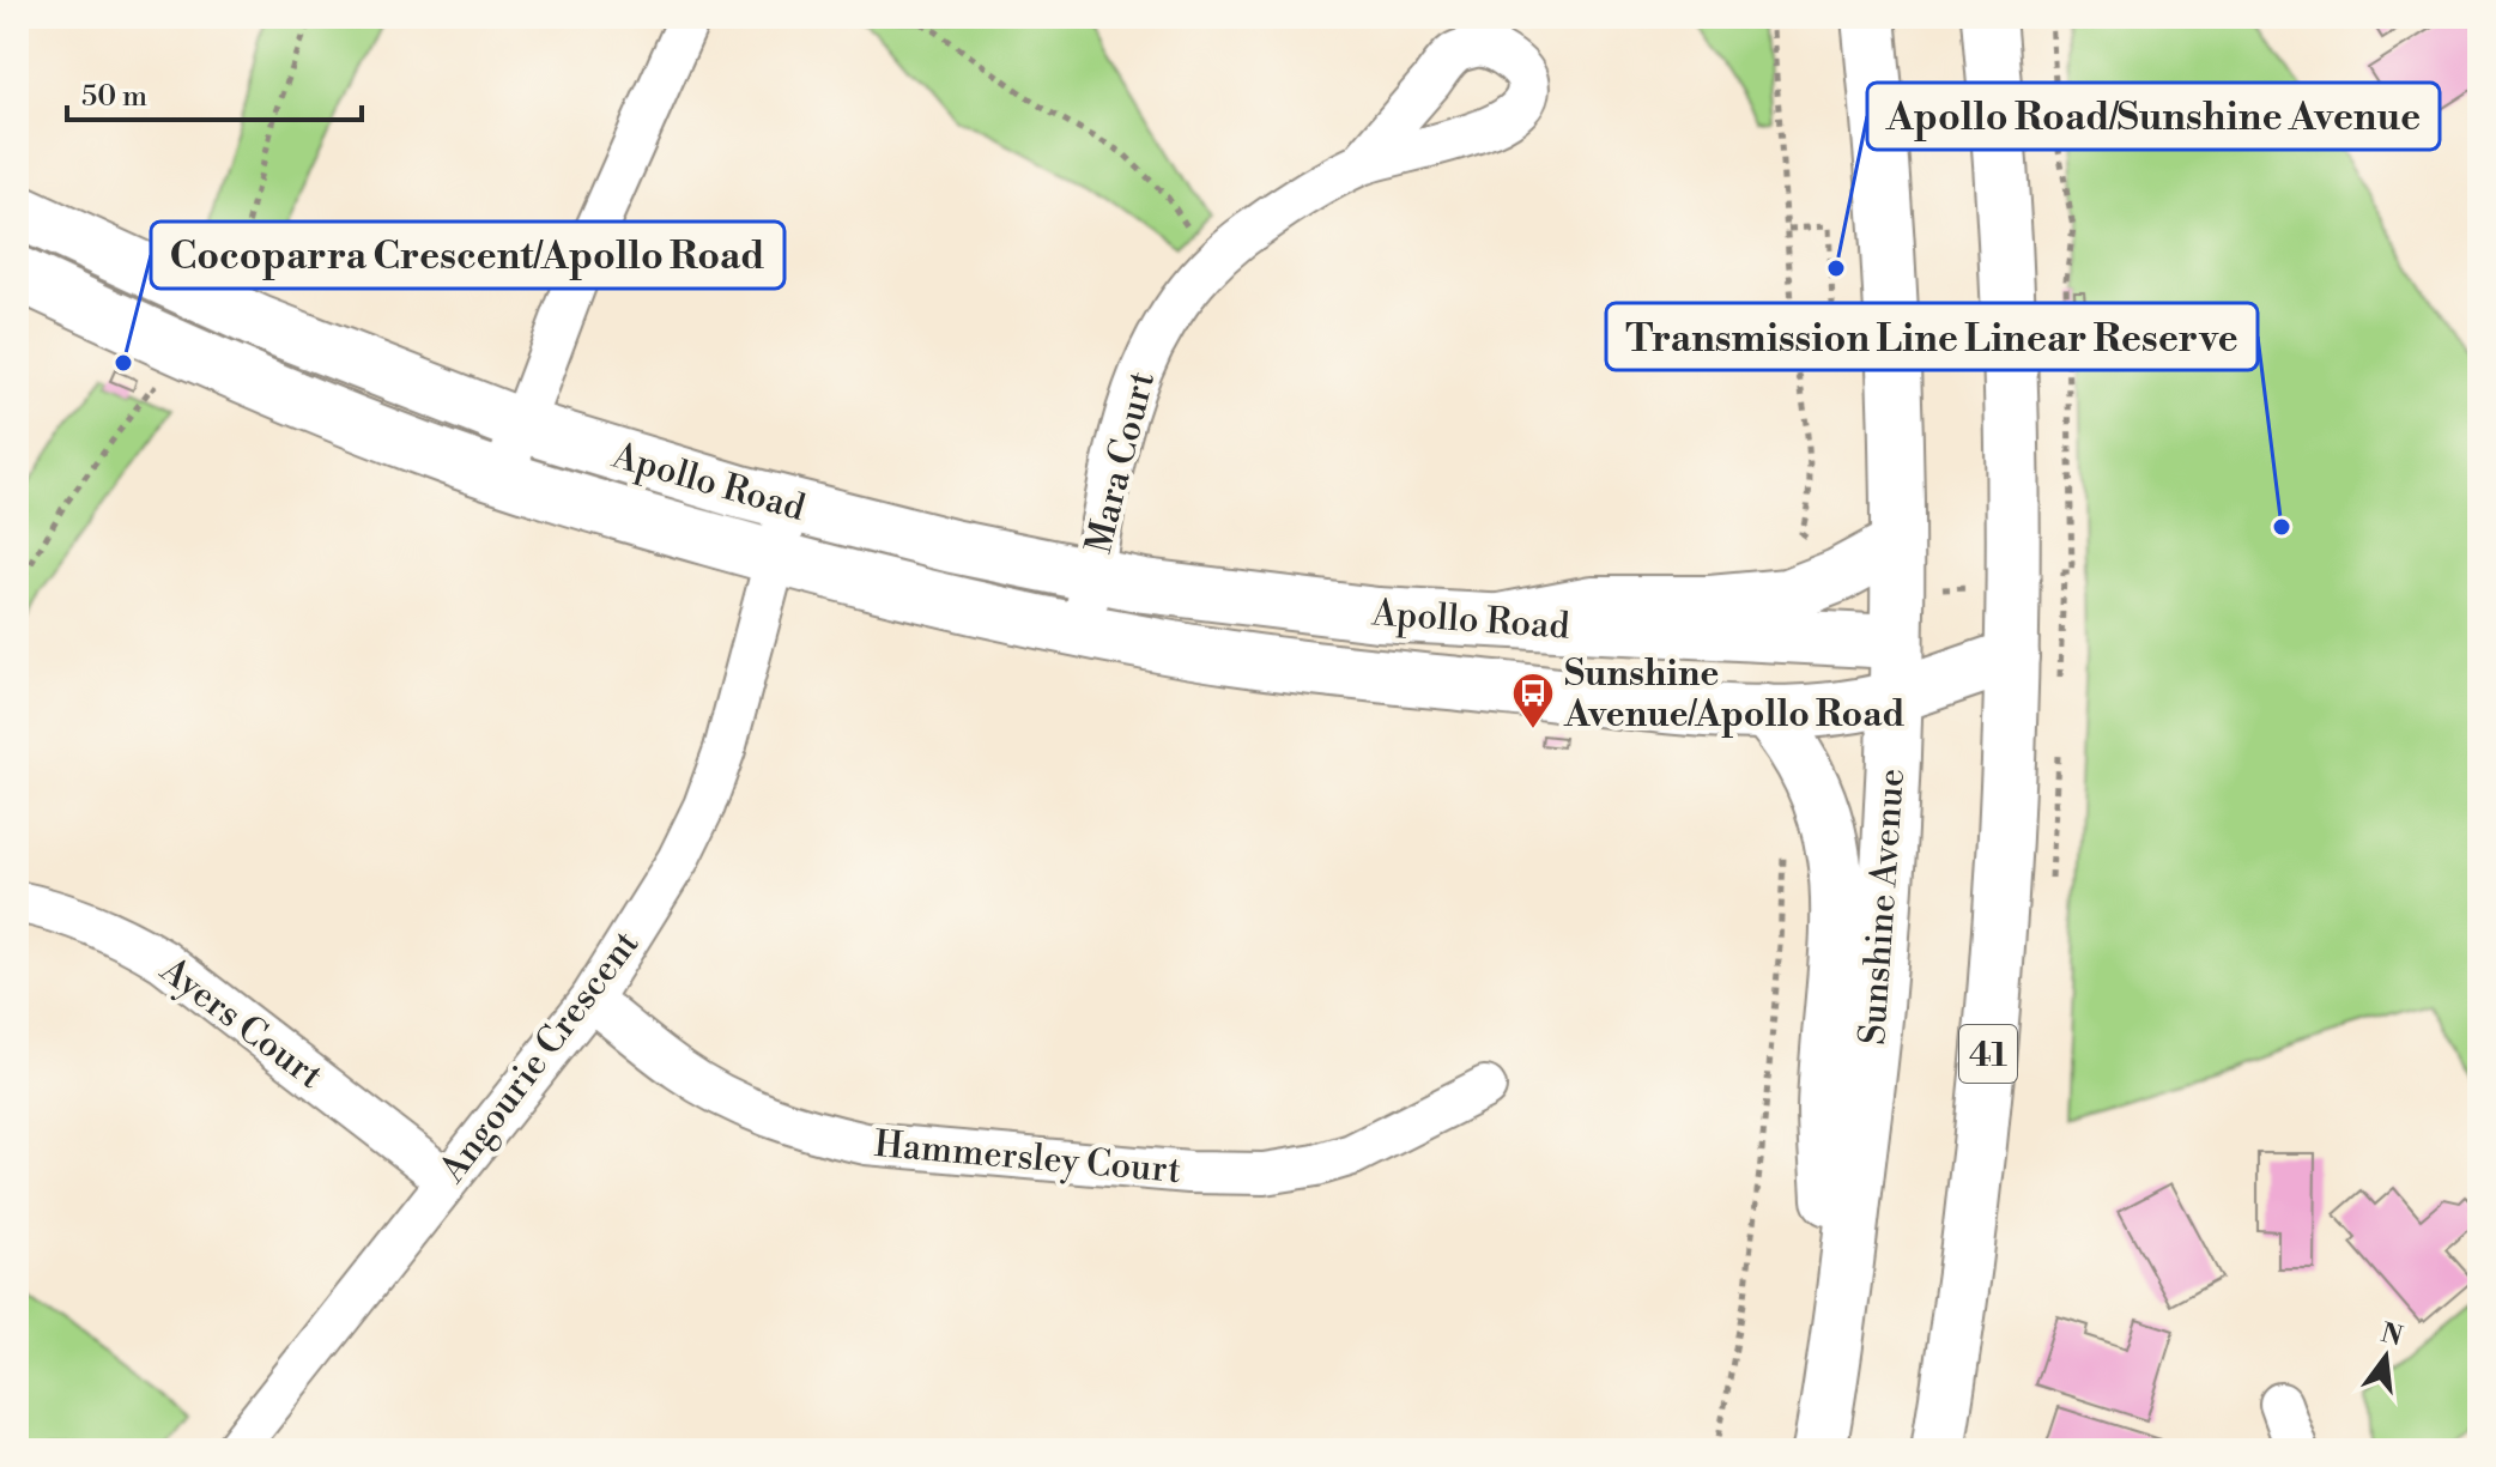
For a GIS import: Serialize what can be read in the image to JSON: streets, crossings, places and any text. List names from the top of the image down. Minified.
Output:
{"streets":{"main road":["Apollo Road","Sunshine Avenue","41"],"street":["Mara Court","Ayers Court","Angourie Crescent","Hammersley Court"]},"crossings":[["Mara Court","Apollo Road"],["Apollo Road","Sunshine Avenue"],["Apollo Road","41"],["Apollo Road","Angourie Crescent"],["Ayers Court","Angourie Crescent"],["Angourie Crescent","Hammersley Court"]],"places":{"other":["Apollo Road/Sunshine Avenue","Cocoparra Crescent/Apollo Road","Transmission Line Linear Reserve"],"bus stop":["Sunshine Avenue/Apollo Road"]},"scale_bar":"50 m","north":"top"}
